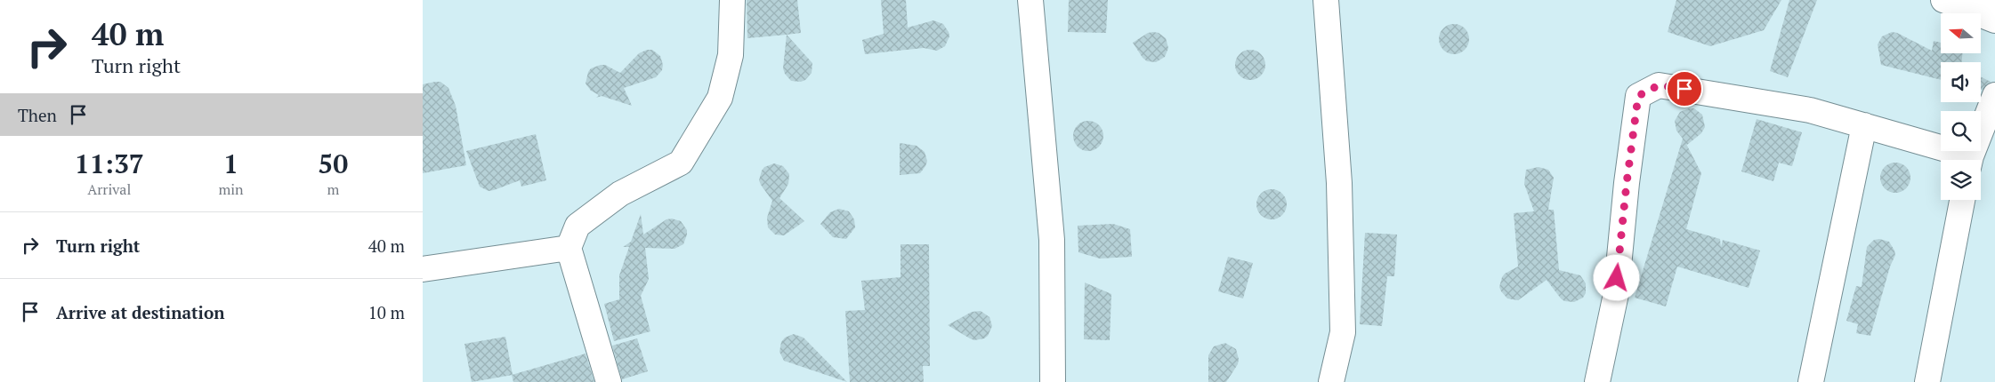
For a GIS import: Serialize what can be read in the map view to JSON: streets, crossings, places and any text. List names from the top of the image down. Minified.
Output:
{"north":"left","page":{"turn":["40 m","Turn right"],"then":"Then","eta":["11:37","Arrival","1","min","50","m"],"list":[{"name":"Turn right","value":"40 m"},{"name":"Arrive at destination","value":"10 m"}]}}
